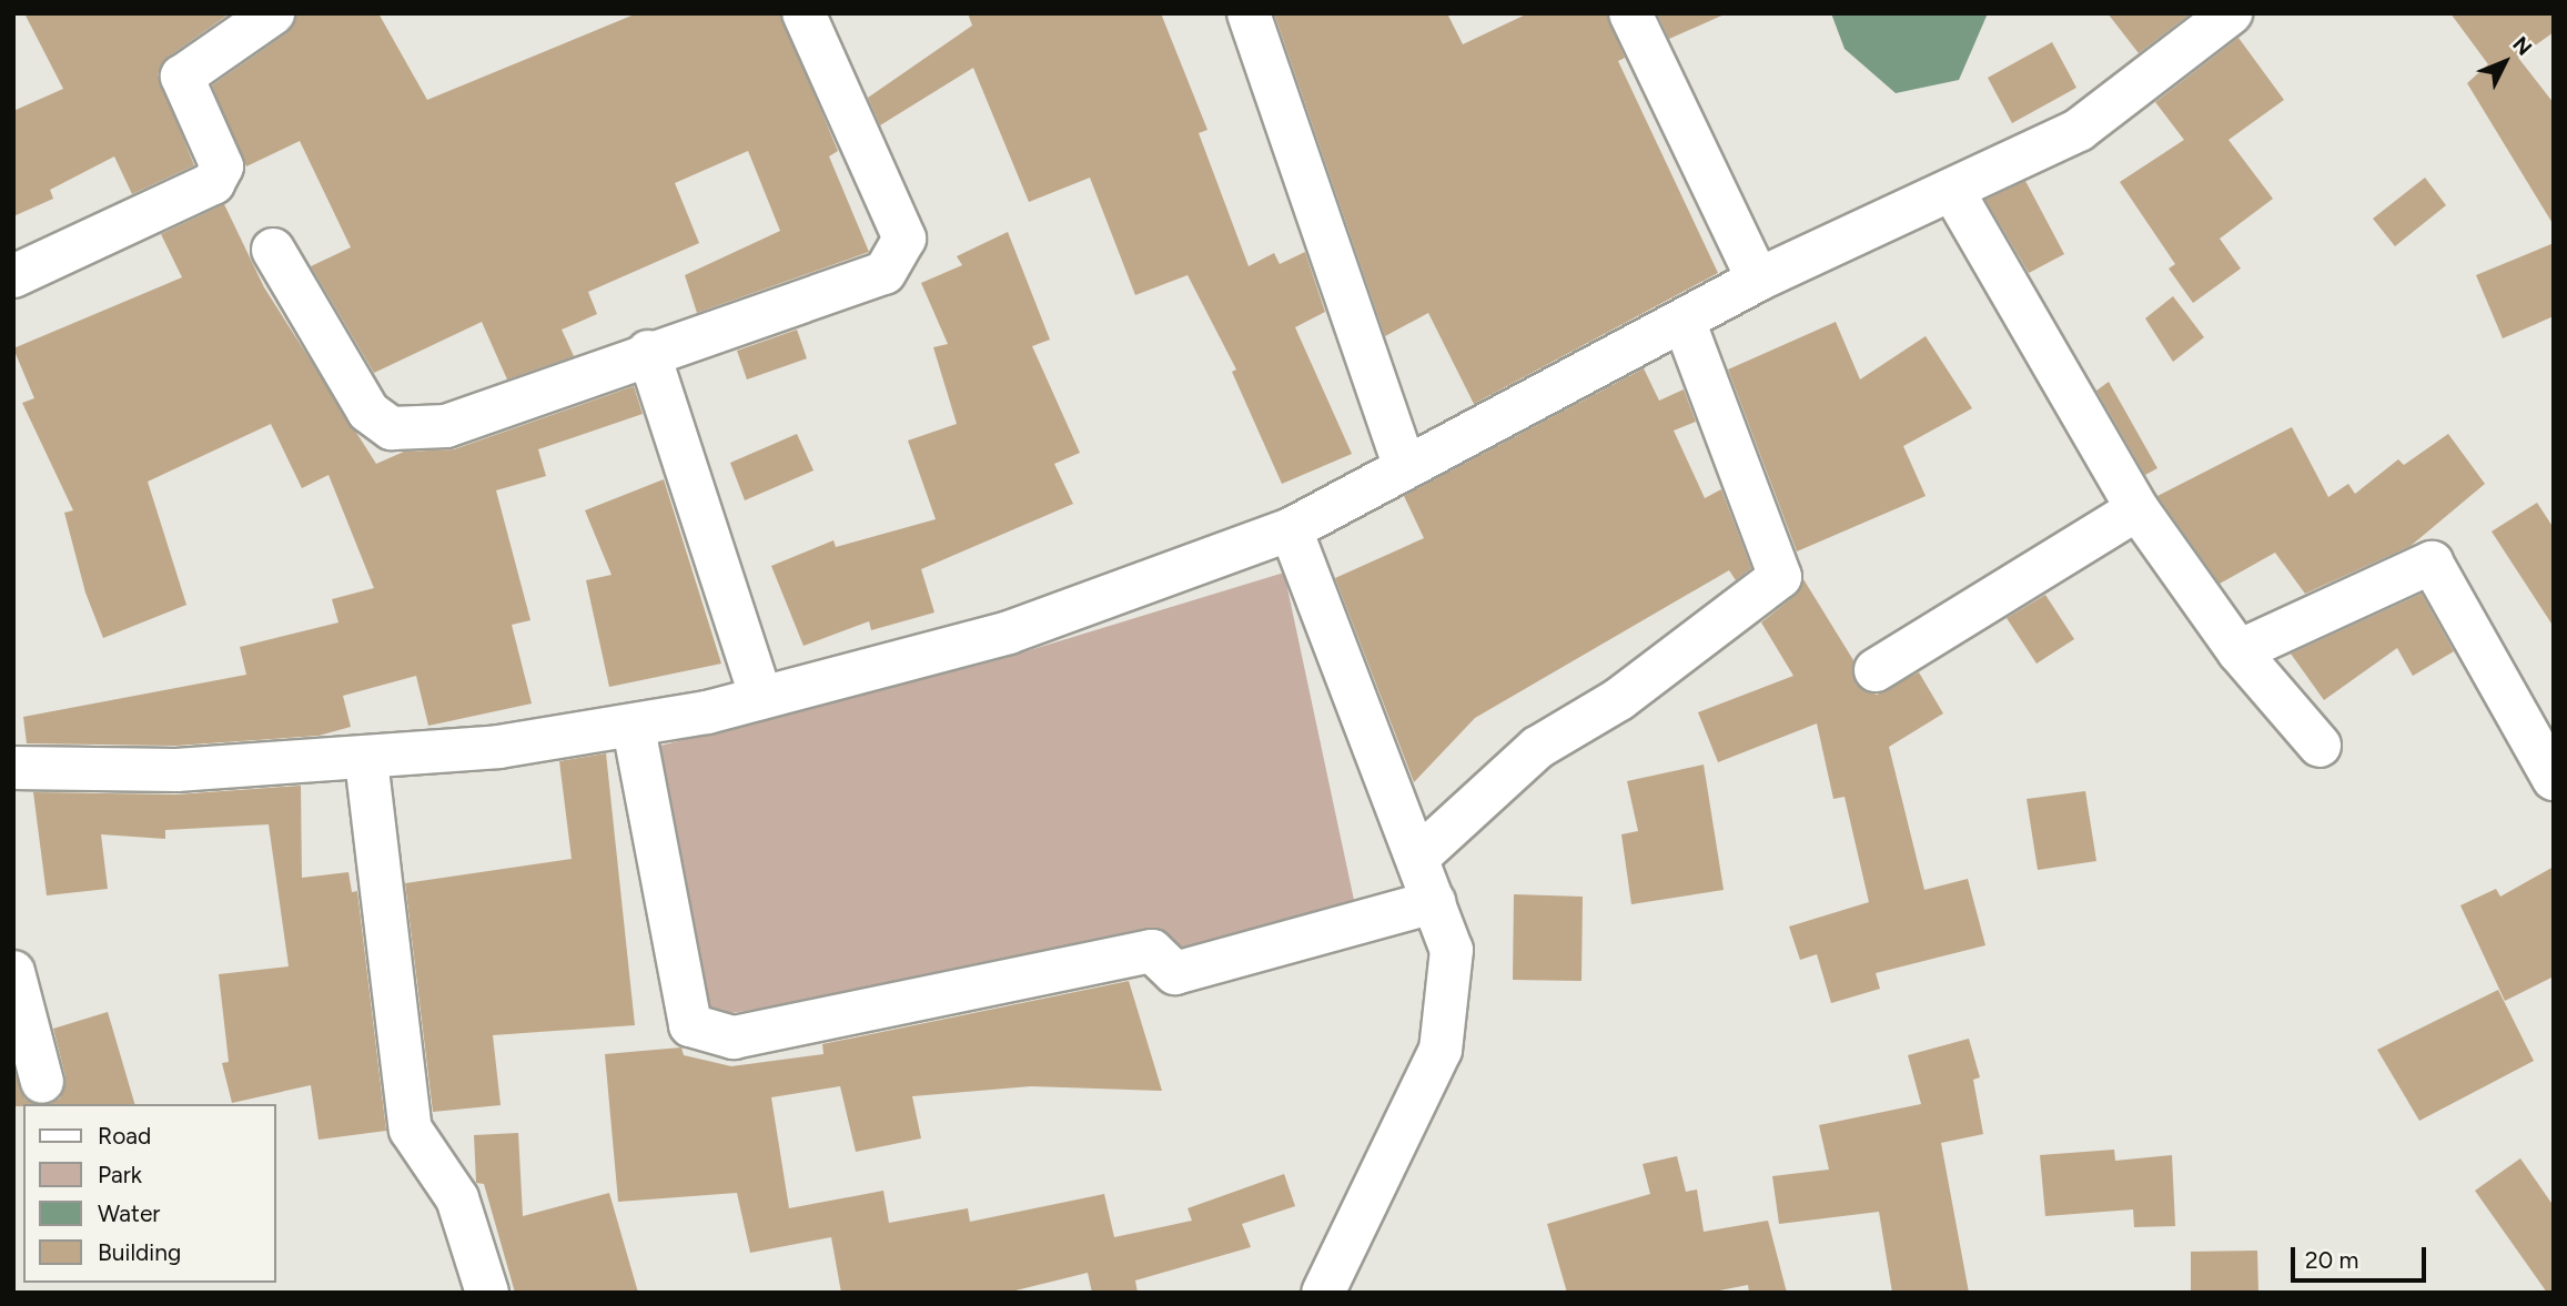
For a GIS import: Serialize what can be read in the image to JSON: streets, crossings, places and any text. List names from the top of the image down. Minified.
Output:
{"legend":["Road","Park","Water","Building"],"scale_bar":"20 m","north":"top right"}
